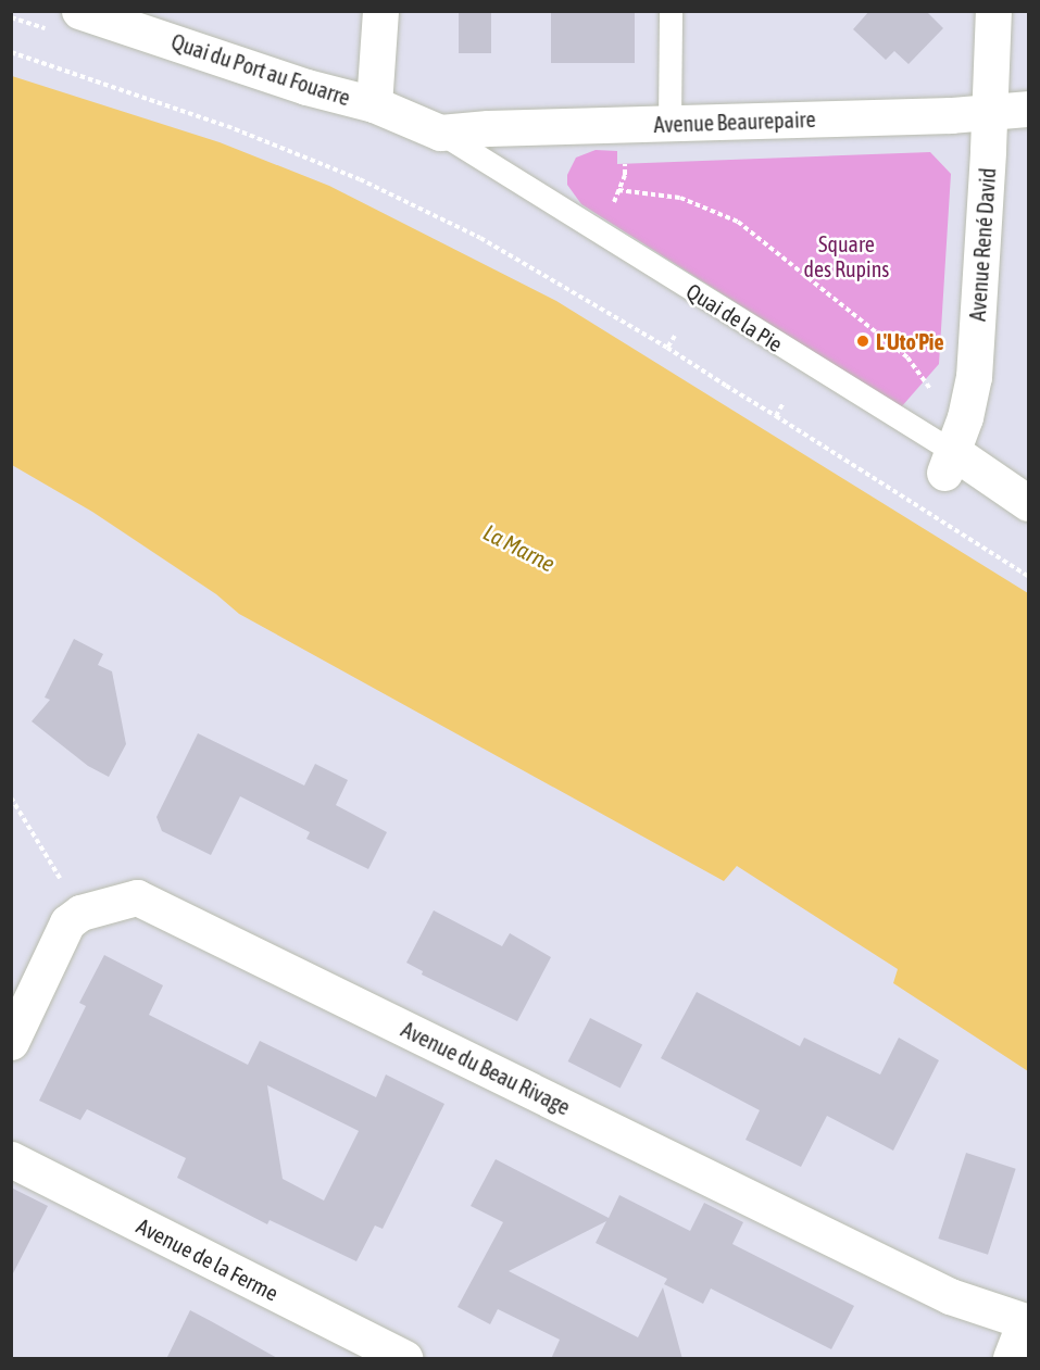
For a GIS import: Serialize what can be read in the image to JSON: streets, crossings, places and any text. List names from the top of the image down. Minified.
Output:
{"streets":{"street":["Quai du Port au Fouarre","Avenue Beaurepaire","Avenue René David","Quai de la Pie","Avenue du Beau Rivage","Avenue de la Ferme"]},"crossings":[["Quai du Port au Fouarre","Avenue Beaurepaire"],["Quai du Port au Fouarre","Quai de la Pie"],["Avenue Beaurepaire","Avenue René David"],["Avenue Beaurepaire","Quai de la Pie"],["Avenue René David","Quai de la Pie"]],"water":["La Marne"],"parks":["Square des Rupins"],"places":["L'Uto'Pie"]}
